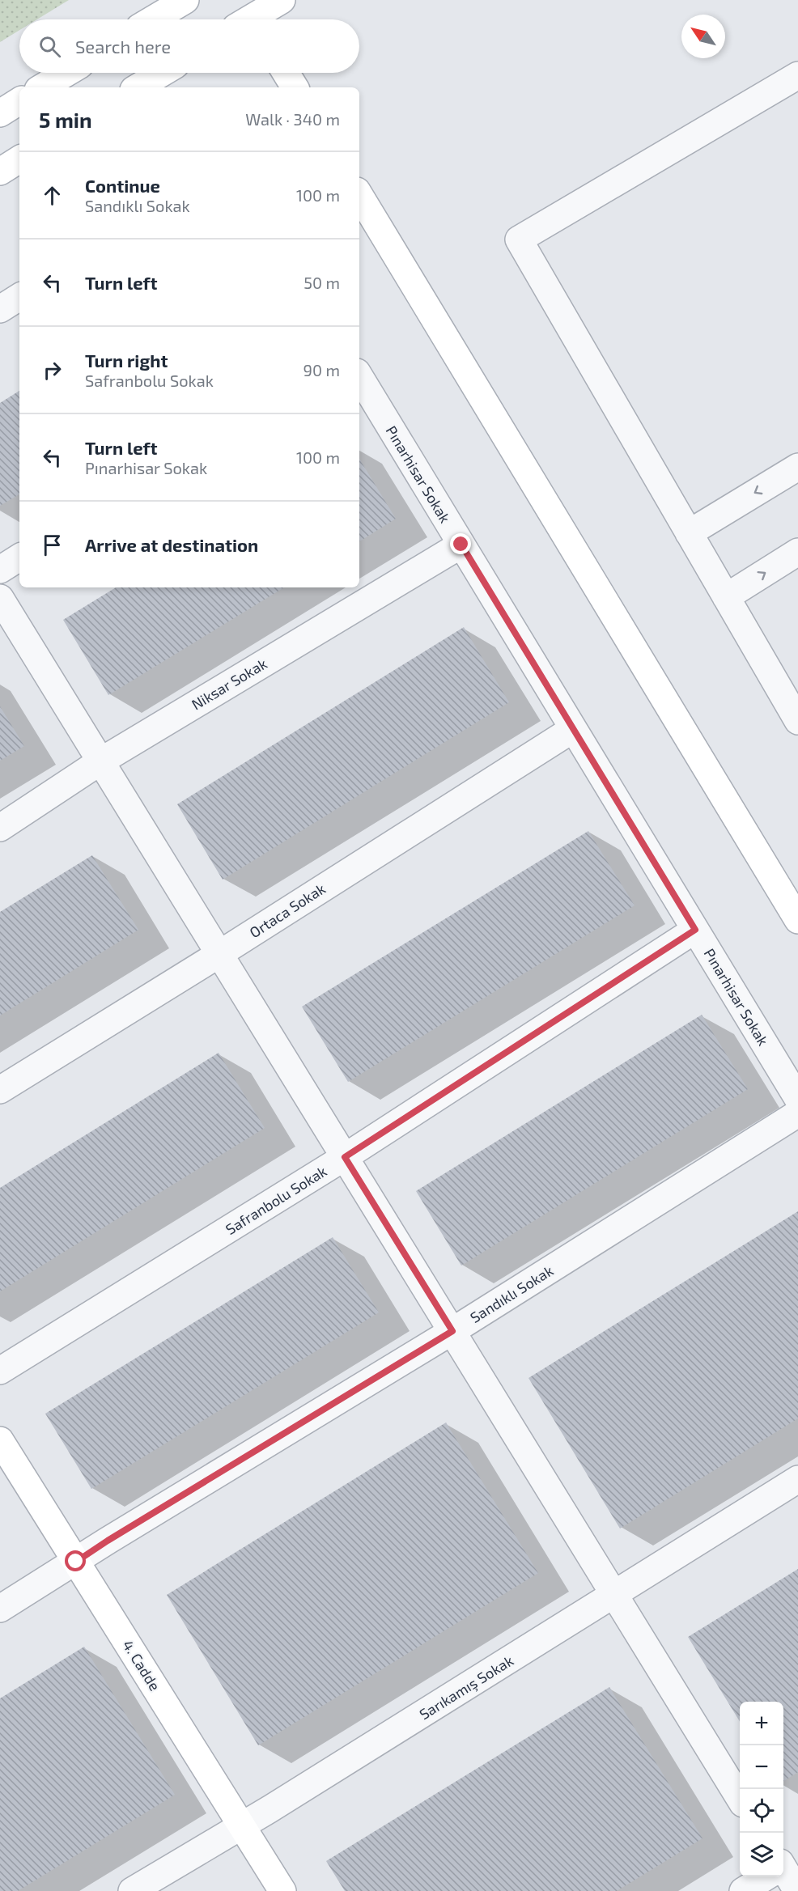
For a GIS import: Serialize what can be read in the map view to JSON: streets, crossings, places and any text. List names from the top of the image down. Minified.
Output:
{"streets":{"street":["Pınarhisar Sokak","Niksar Sokak","Ortaca Sokak","Safranbolu Sokak","Sandıklı Sokak","4. Cadde","Sarıkamış Sokak"]},"crossings":[["Pınarhisar Sokak","Niksar Sokak"],["Pınarhisar Sokak","Ortaca Sokak"],["Pınarhisar Sokak","Safranbolu Sokak"],["Sandıklı Sokak","4. Cadde"],["4. Cadde","Sarıkamış Sokak"]],"north":"top left","page":{"search":"Search here","heading":["5 min","Walk · 340 m"],"list":[["Continue","Sandıklı Sokak","100 m"],["Turn left","50 m"],["Turn right","Safranbolu Sokak","90 m"],["Turn left","Pınarhisar Sokak","100 m"],"Arrive at destination"],"map_buttons":["+","−"]}}
